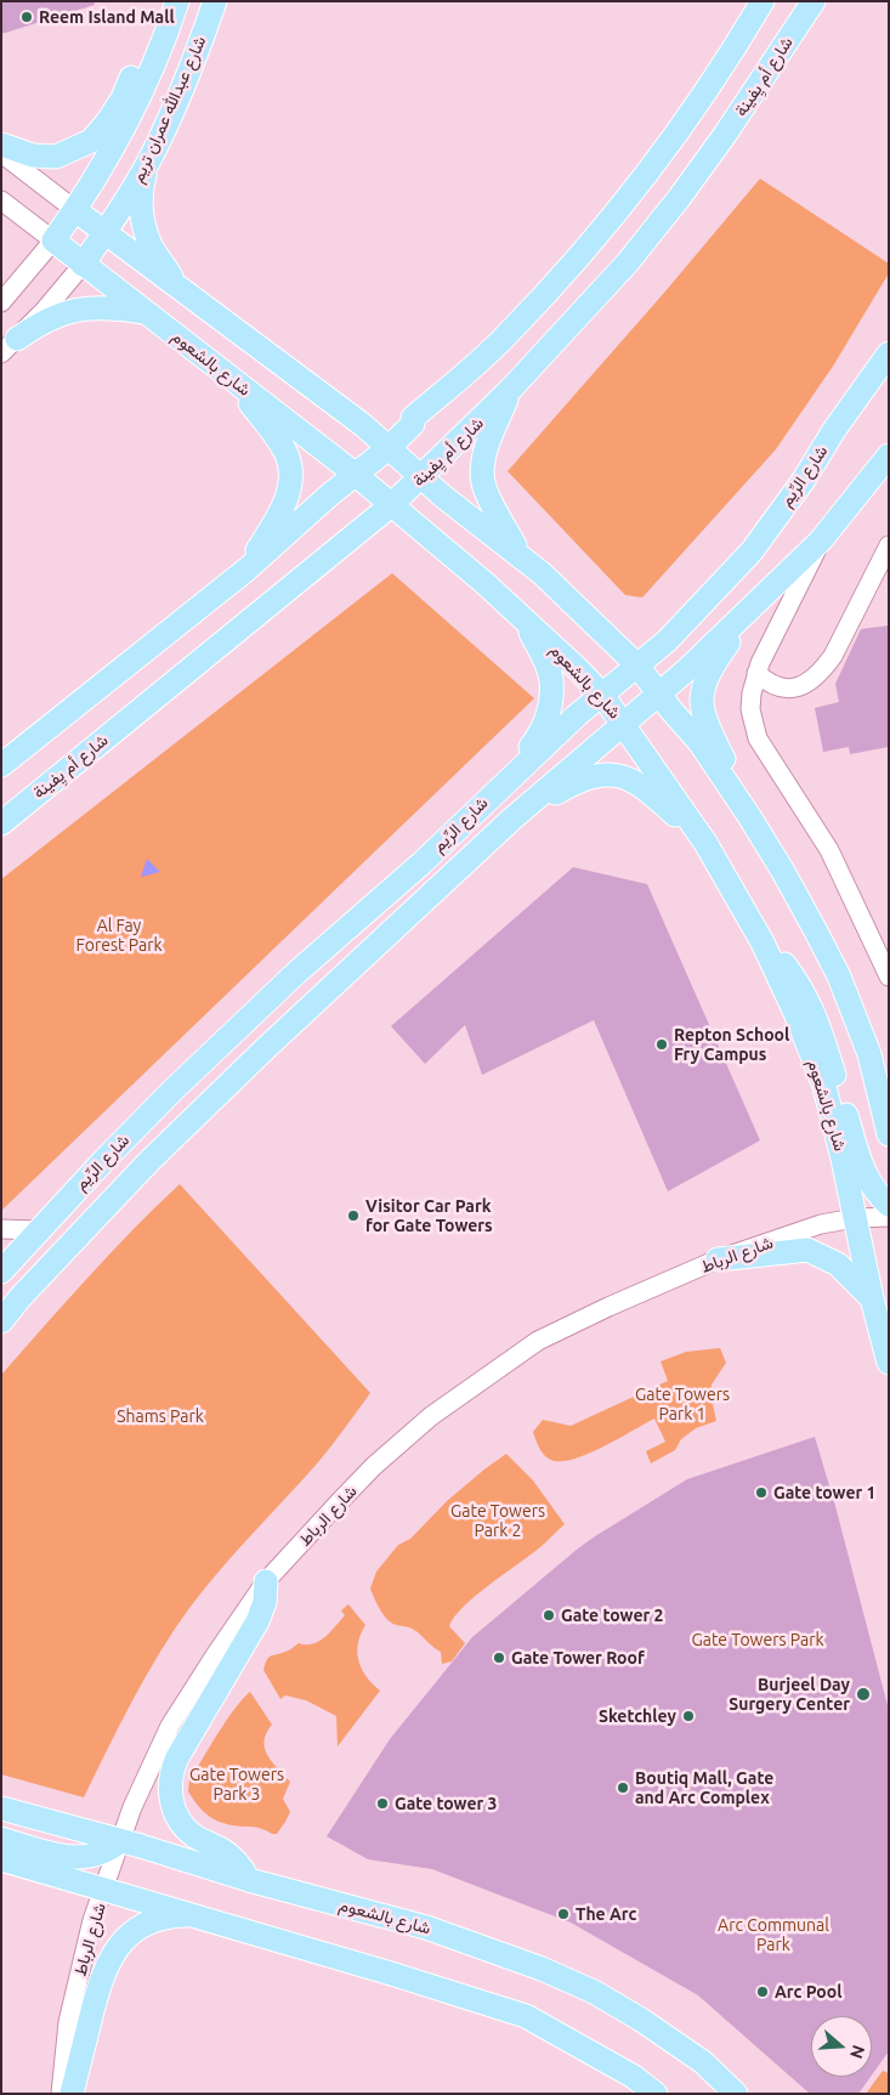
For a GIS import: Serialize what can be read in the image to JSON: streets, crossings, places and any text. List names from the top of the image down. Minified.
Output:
{"streets":{"main road":["شارع أم يِفينة","شارع عبدالله عمران تريم","شارع بالشعوم","شارع الرِّيم"],"street":["شارع الرباط"]},"crossings":[["شارع أم يِفينة","شارع بالشعوم"],["شارع عبدالله عمران تريم","شارع بالشعوم"],["شارع بالشعوم","شارع الرِّيم"],["شارع بالشعوم","شارع الرباط"]],"parks":["Al Fay Forest Park","Gate Towers Park 1","Shams Park","Gate Towers Park 2","Gate Towers Park","Gate Towers Park 3","Arc Communal Park"],"places":["Reem Island Mall","Repton School Fry Campus","Visitor Car Park for Gate Towers","Gate tower 1","Gate tower 2","Gate Tower Roof","Burjeel Day Surgery Center","Sketchley","Boutiq Mall, Gate and Arc Complex","Gate tower 3","The Arc","Arc Pool"],"north":"right"}
